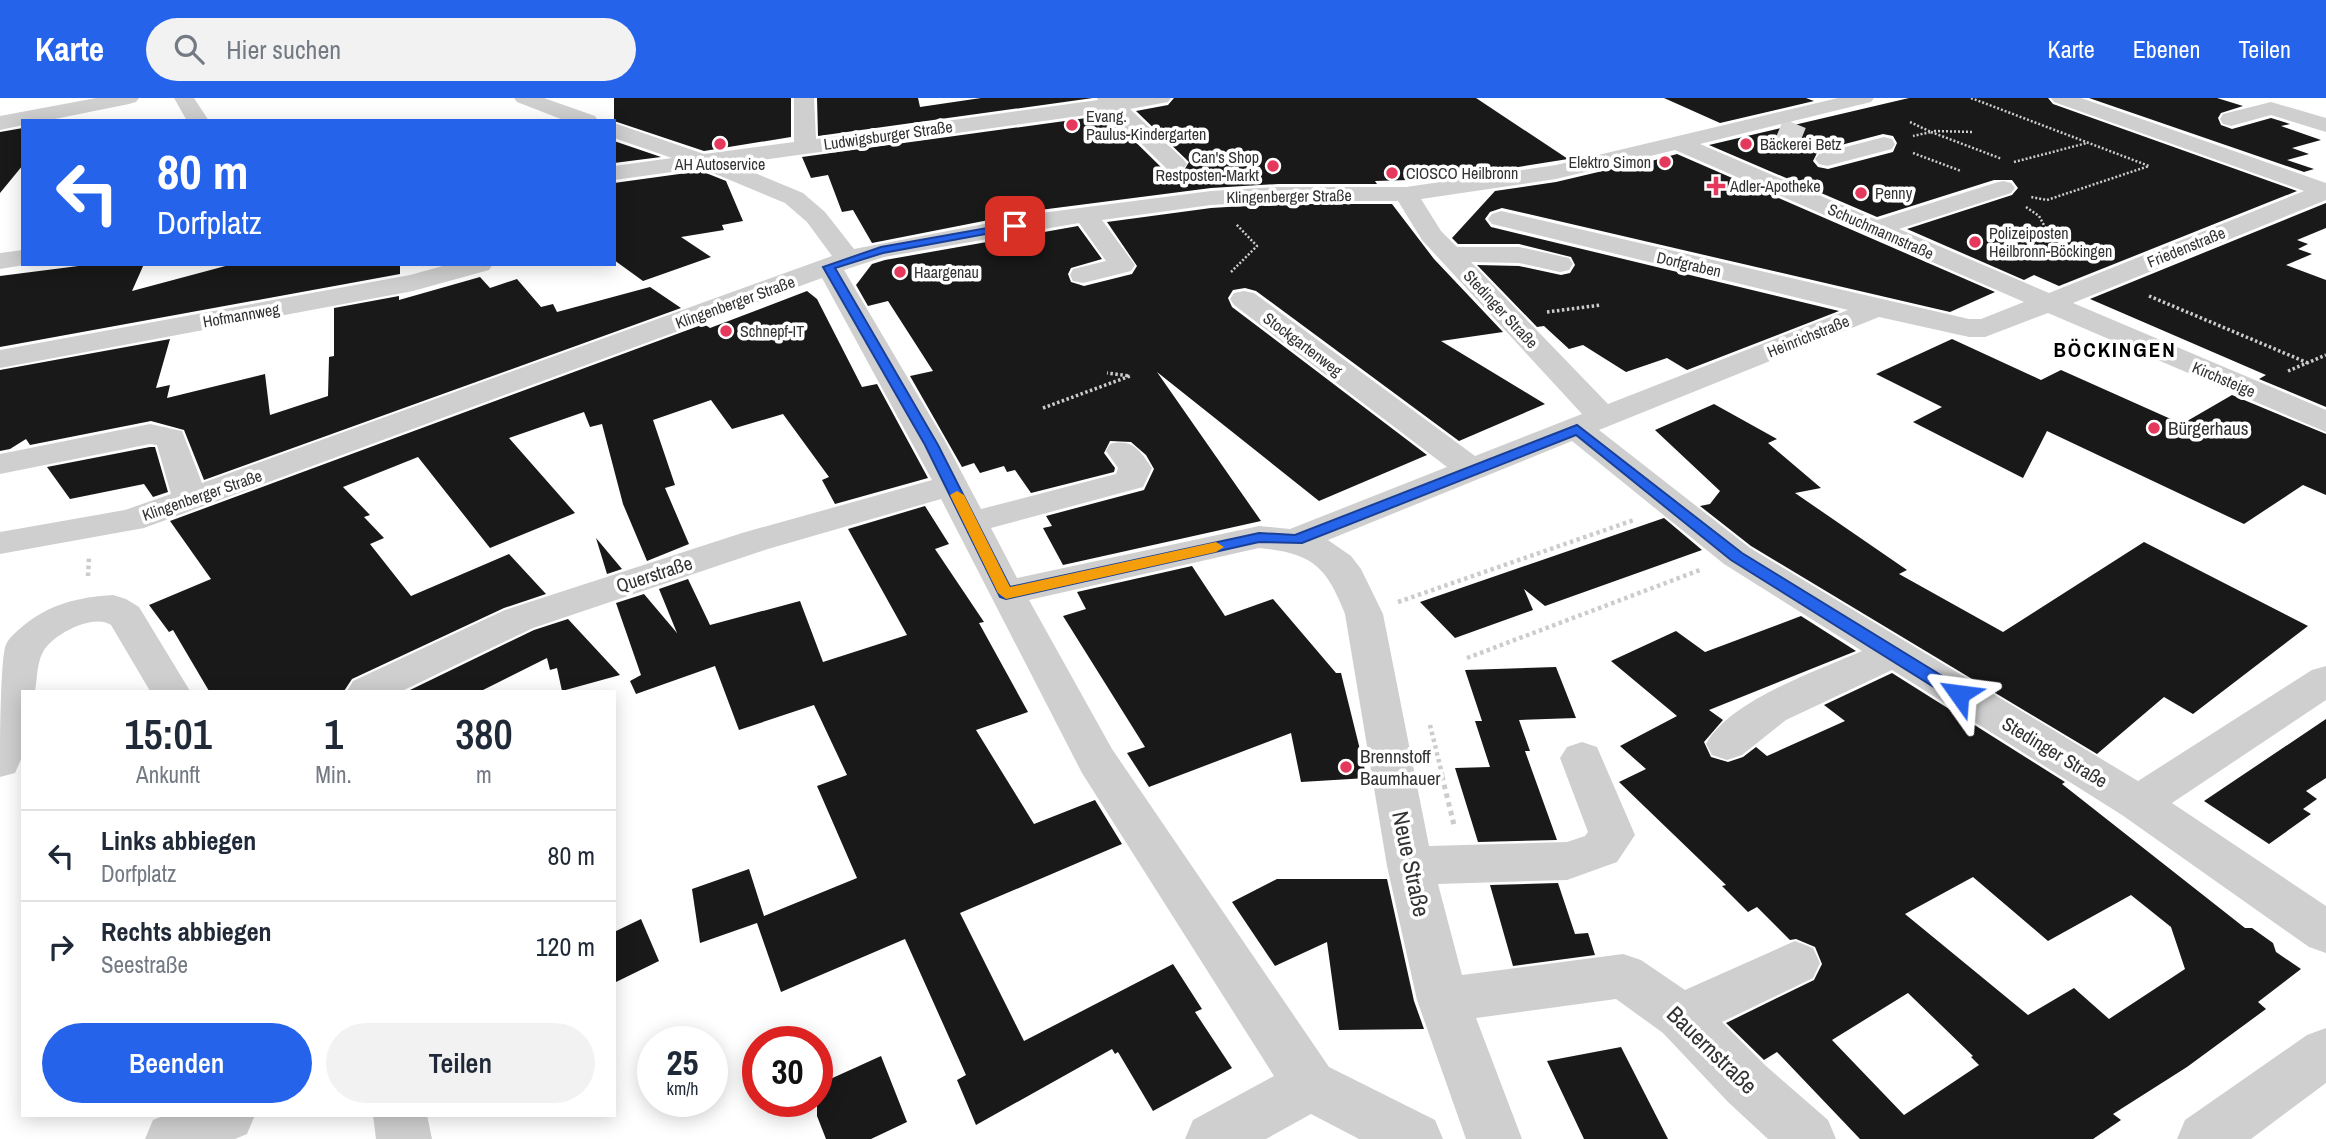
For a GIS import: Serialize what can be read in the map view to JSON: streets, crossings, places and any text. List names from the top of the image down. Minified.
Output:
{"streets":{"street":["Ludwigsburger Straße","Klingenberger Straße","Schuchmannstraße","Friedenstraße","Dorfgraben","Stedinger Straße","Hofmannweg","Heinrichstraße","Stockgartenweg","Kirchsteige","Querstraße","Neue Straße","Bauernstraße"]},"crossings":[["Klingenberger Straße","Schuchmannstraße"],["Klingenberger Straße","Stedinger Straße"],["Klingenberger Straße","Stockgartenweg"],["Schuchmannstraße","Friedenstraße"],["Schuchmannstraße","Kirchsteige"],["Friedenstraße","Kirchsteige"],["Dorfgraben","Heinrichstraße"],["Stedinger Straße","Heinrichstraße"],["Heinrichstraße","Stockgartenweg"],["Neue Straße","Bauernstraße"]],"districts":["BÖCKINGEN"],"places":{"other":["Evang. Paulus-Kindergarten","AH Autoservice","Bäckerei Betz","Elektro Simon","Can's Shop Restposten-Markt","CIOSCO Heilbronn","Penny","Polizeiposten Heilbronn-Böckingen","Haargenau","Schnepf-IT","Bürgerhaus","Brennstoff Baumhauer"],"health":["Adler-Apotheke"]},"page":{"header":"Karte","search":"Hier suchen","nav":["Karte","Ebenen","Teilen"],"turn":["80 m","Dorfplatz"],"eta":["15:01","Ankunft","1","Min.","380","m"],"list":[{"name":"Links abbiegen","note":"Dorfplatz","value":"80 m"},{"name":"Rechts abbiegen","note":"Seestraße","value":"120 m"}],"buttons":["Beenden","Teilen"],"speed":"25 km/h","limit":"30"}}
